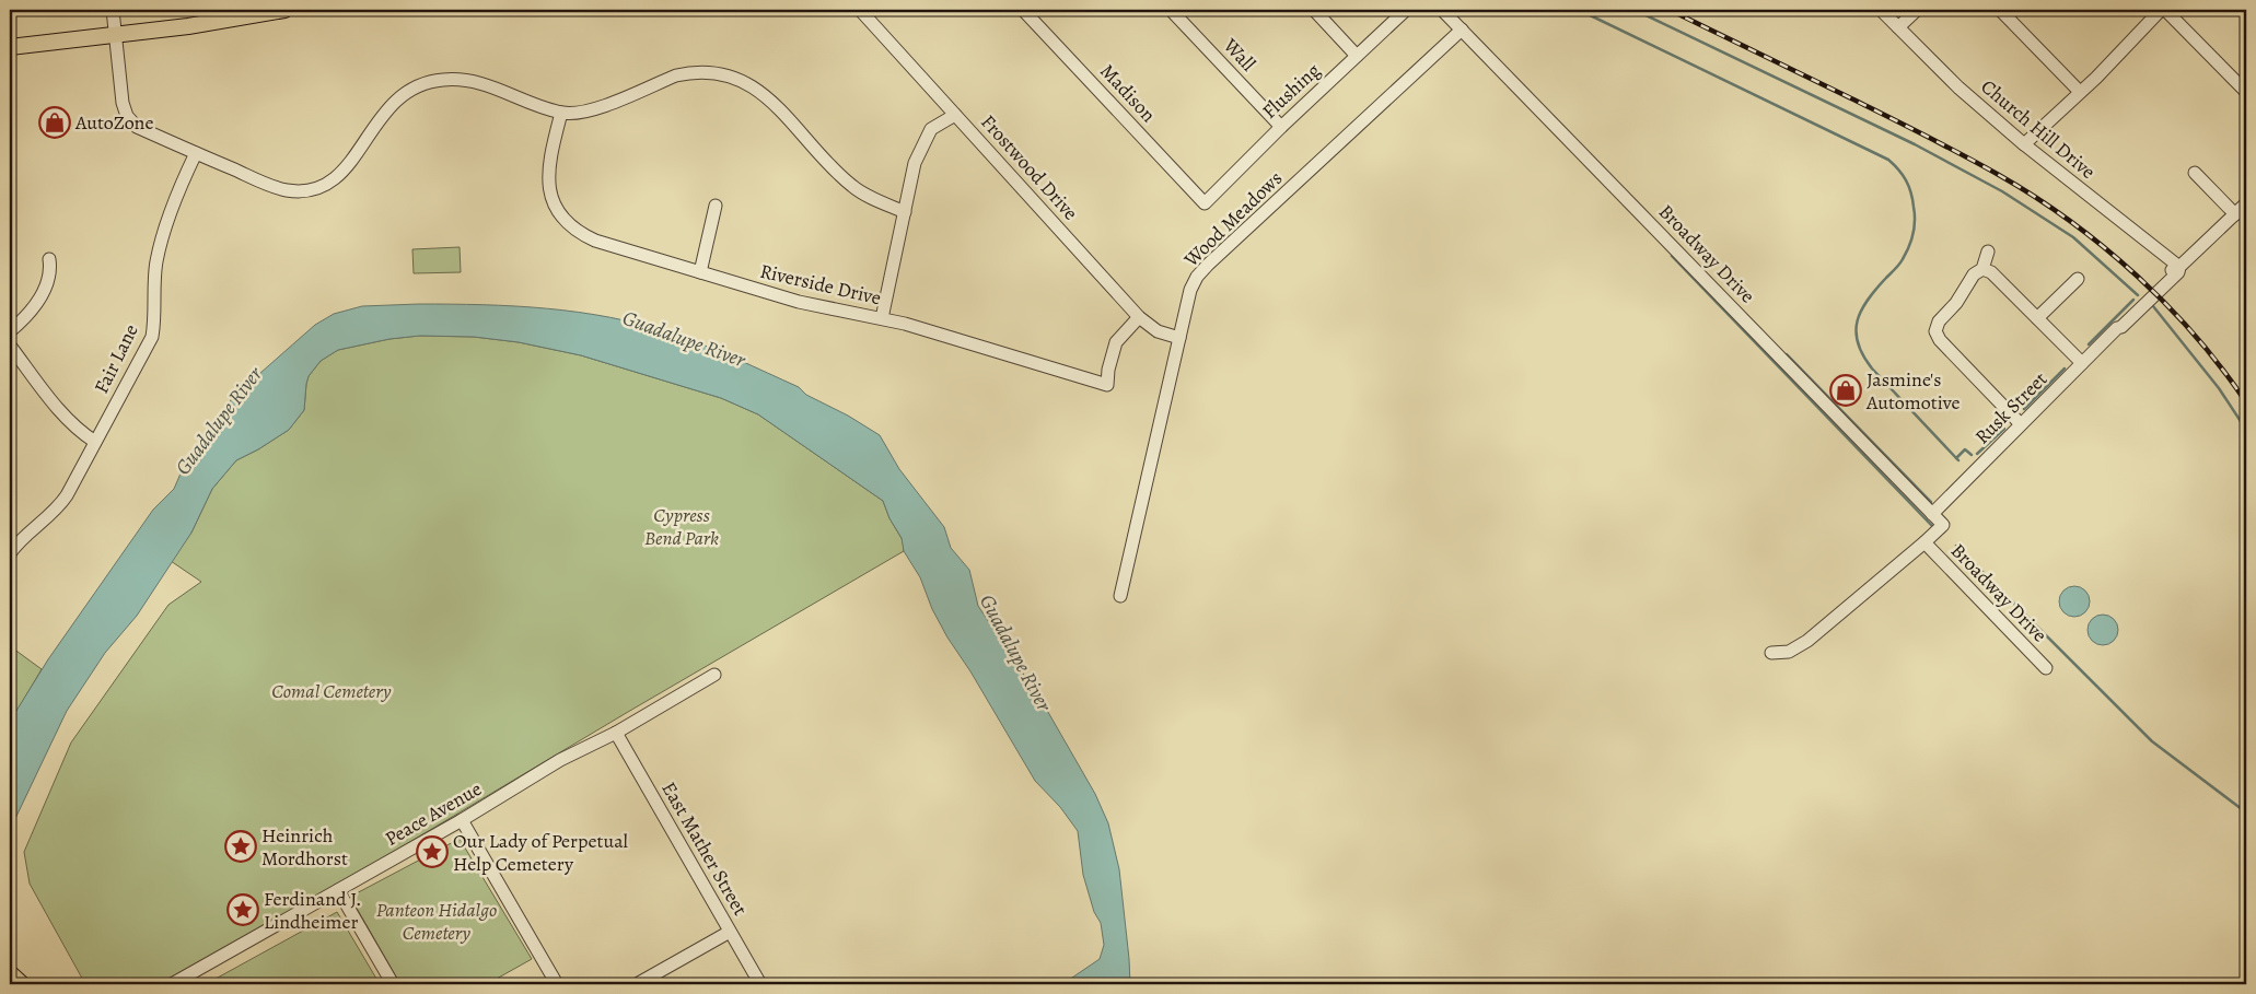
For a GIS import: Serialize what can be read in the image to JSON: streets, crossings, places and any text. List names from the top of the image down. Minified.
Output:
{"streets":{"street":["Wall","Flushing","Madison","Church Hill Drive","Frostwood Drive","Wood Meadows","Broadway Drive","Riverside Drive","Fair Lane","Rusk Street","Peace Avenue","East Mather Street"]},"crossings":[["Wall","Flushing"],["Flushing","Madison"],["Church Hill Drive","Rusk Street"],["Frostwood Drive","Wood Meadows"],["Frostwood Drive","Riverside Drive"],["Wood Meadows","Broadway Drive"],["Broadway Drive","Rusk Street"],["Peace Avenue","East Mather Street"]],"water":["Guadalupe River"],"parks":["Cypress Bend Park","Comal Cemetery","Panteon Hidalgo Cemetery"],"places":{"shop":["AutoZone","Jasmine's Automotive"],"place":["Heinrich Mordhorst","Our Lady of Perpetual Help Cemetery","Ferdinand J. Lindheimer"]}}
